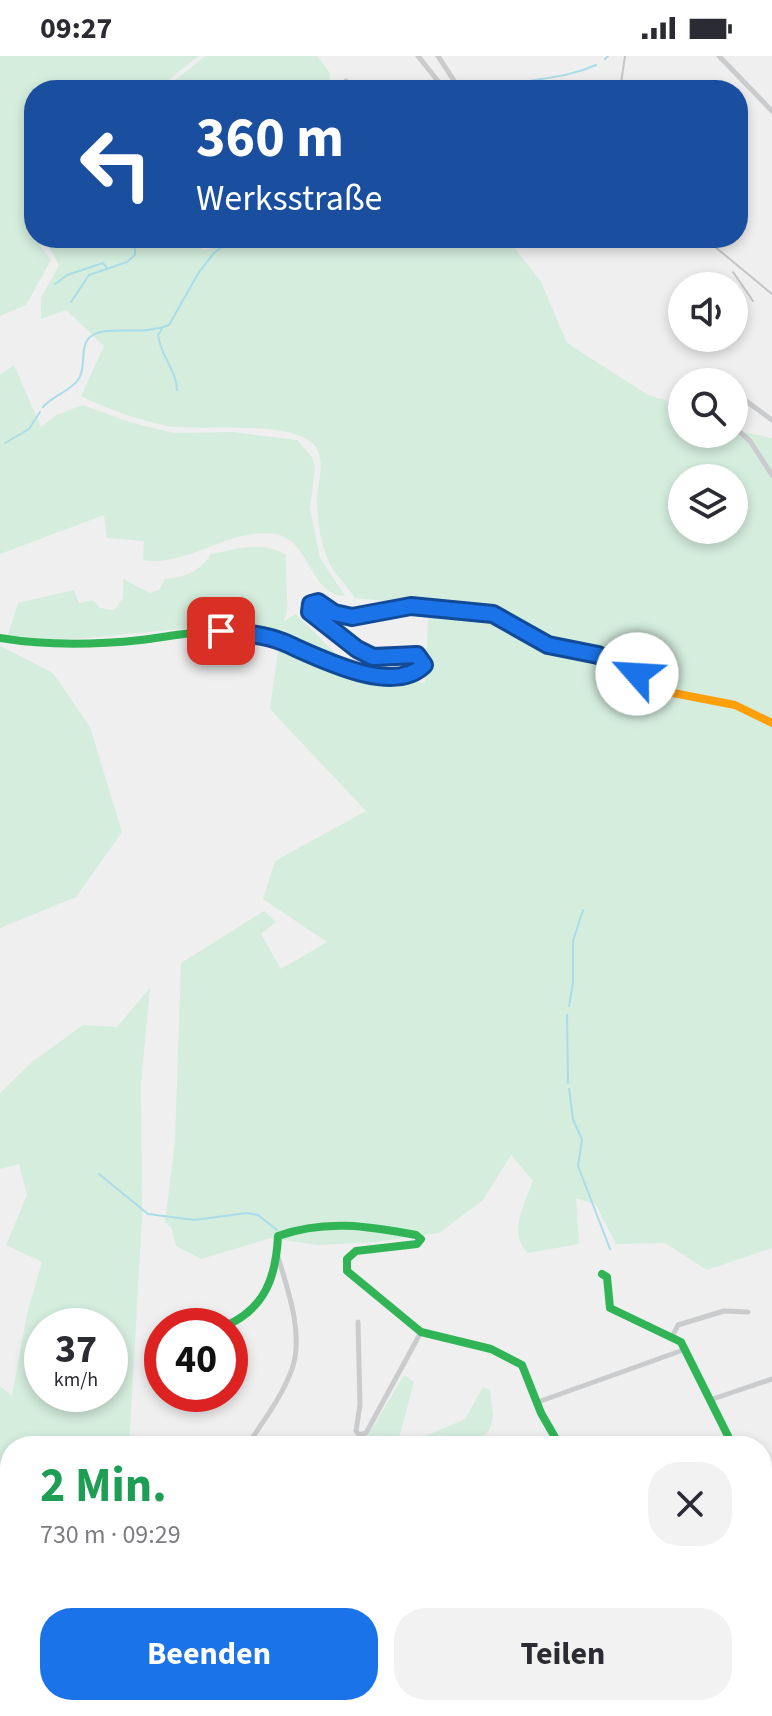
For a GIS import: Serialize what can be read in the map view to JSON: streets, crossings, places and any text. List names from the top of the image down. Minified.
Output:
{"page":{"status":"09:27","turn":["360 m","Werksstraße"],"speed":"37 km/h","limit":"40","heading":["2 Min.","730 m · 09:29"],"buttons":["Beenden","Teilen"]}}
